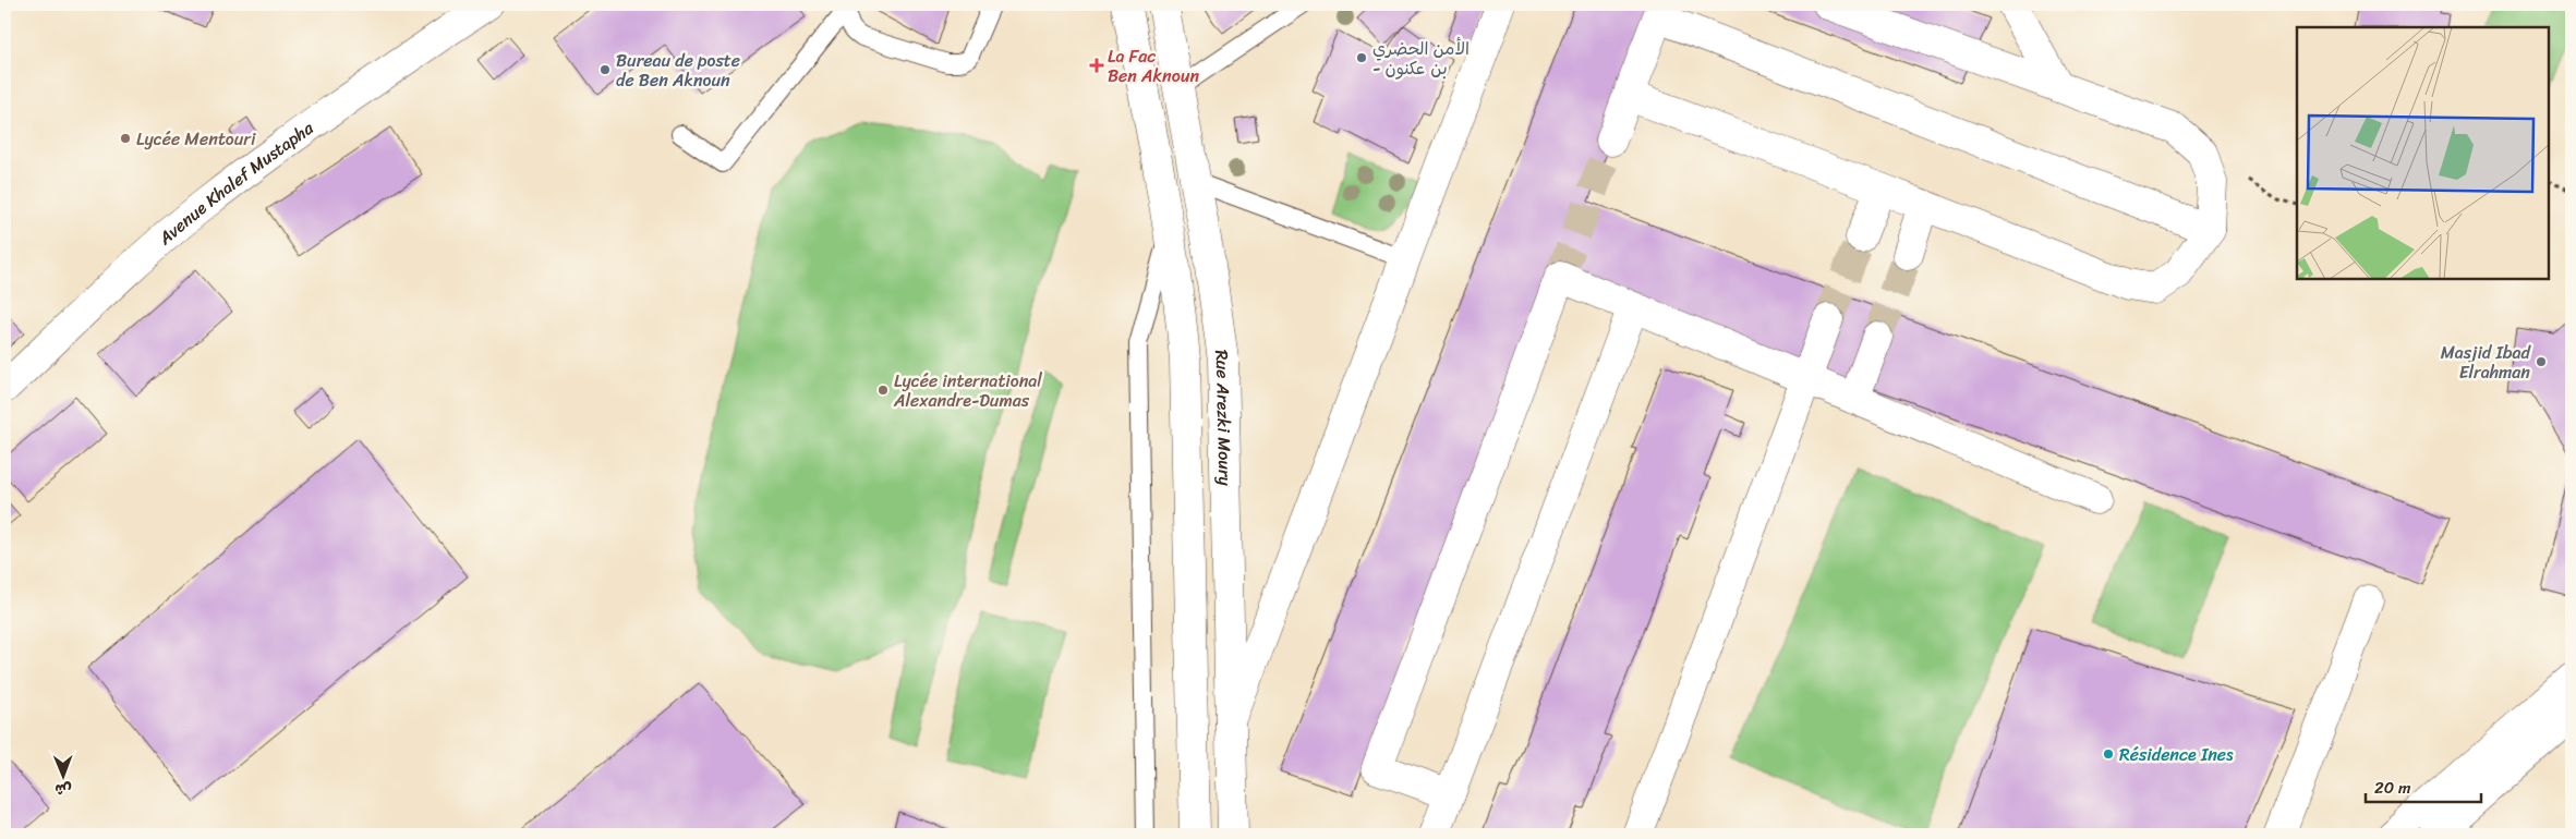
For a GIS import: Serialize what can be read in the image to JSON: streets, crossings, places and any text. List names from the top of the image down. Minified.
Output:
{"streets":{"street":["Avenue Khalef Mustapha","Rue Arezki Moury"]},"places":{"other":["الأمن الحضري - بن عكنون","Bureau de poste de Ben Aknoun","Lycée Mentouri","Masjid Ibad Elrahman","Lycée international Alexandre-Dumas","Résidence Ines"],"health":["La Fac Ben Aknoun"]},"scale_bar":"20 m","north":"bottom"}
